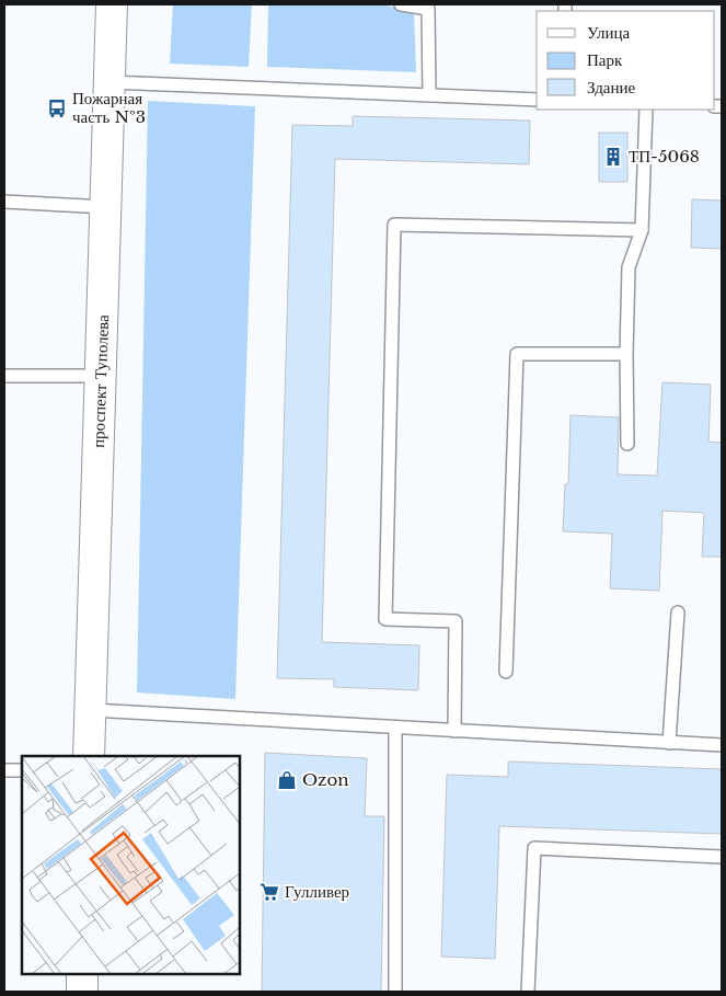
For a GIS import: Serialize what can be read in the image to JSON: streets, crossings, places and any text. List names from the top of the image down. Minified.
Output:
{"streets":{"main road":["проспект Туполева"]},"places":{"bus stop":["Пожарная часть №3"],"building":["ТП-5068"],"shop":["Ozon"],"supermarket":["Гулливер"]},"legend":["Улица","Парк","Здание"]}
